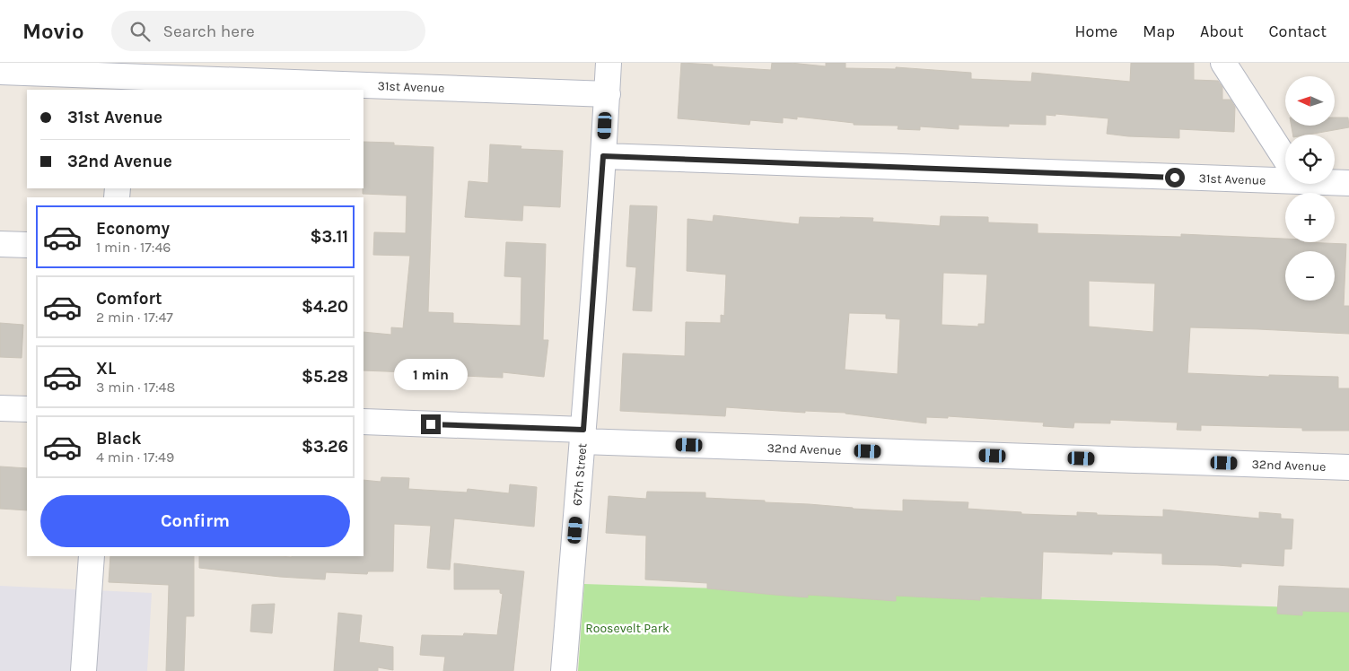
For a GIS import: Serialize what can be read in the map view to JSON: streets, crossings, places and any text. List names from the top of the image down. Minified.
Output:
{"streets":{"street":["31st Avenue","32nd Avenue","67th Street"]},"crossings":[["31st Avenue","67th Street"],["32nd Avenue","67th Street"]],"parks":["Roosevelt Park"],"north":"left","page":{"header":"Movio","search":"Search here","nav":["Home","Map","About","Contact"],"map_buttons":["+","−"],"banner":["31st Avenue","32nd Avenue"],"list":[{"name":"Economy","note":"1 min · 17:46","value":"$3.11"},{"name":"Comfort","note":"2 min · 17:47","value":"$4.20"},{"name":"XL","note":"3 min · 17:48","value":"$5.28"},{"name":"Black","note":"4 min · 17:49","value":"$3.26"}],"bubble":"1 min","buttons":"Confirm"}}
